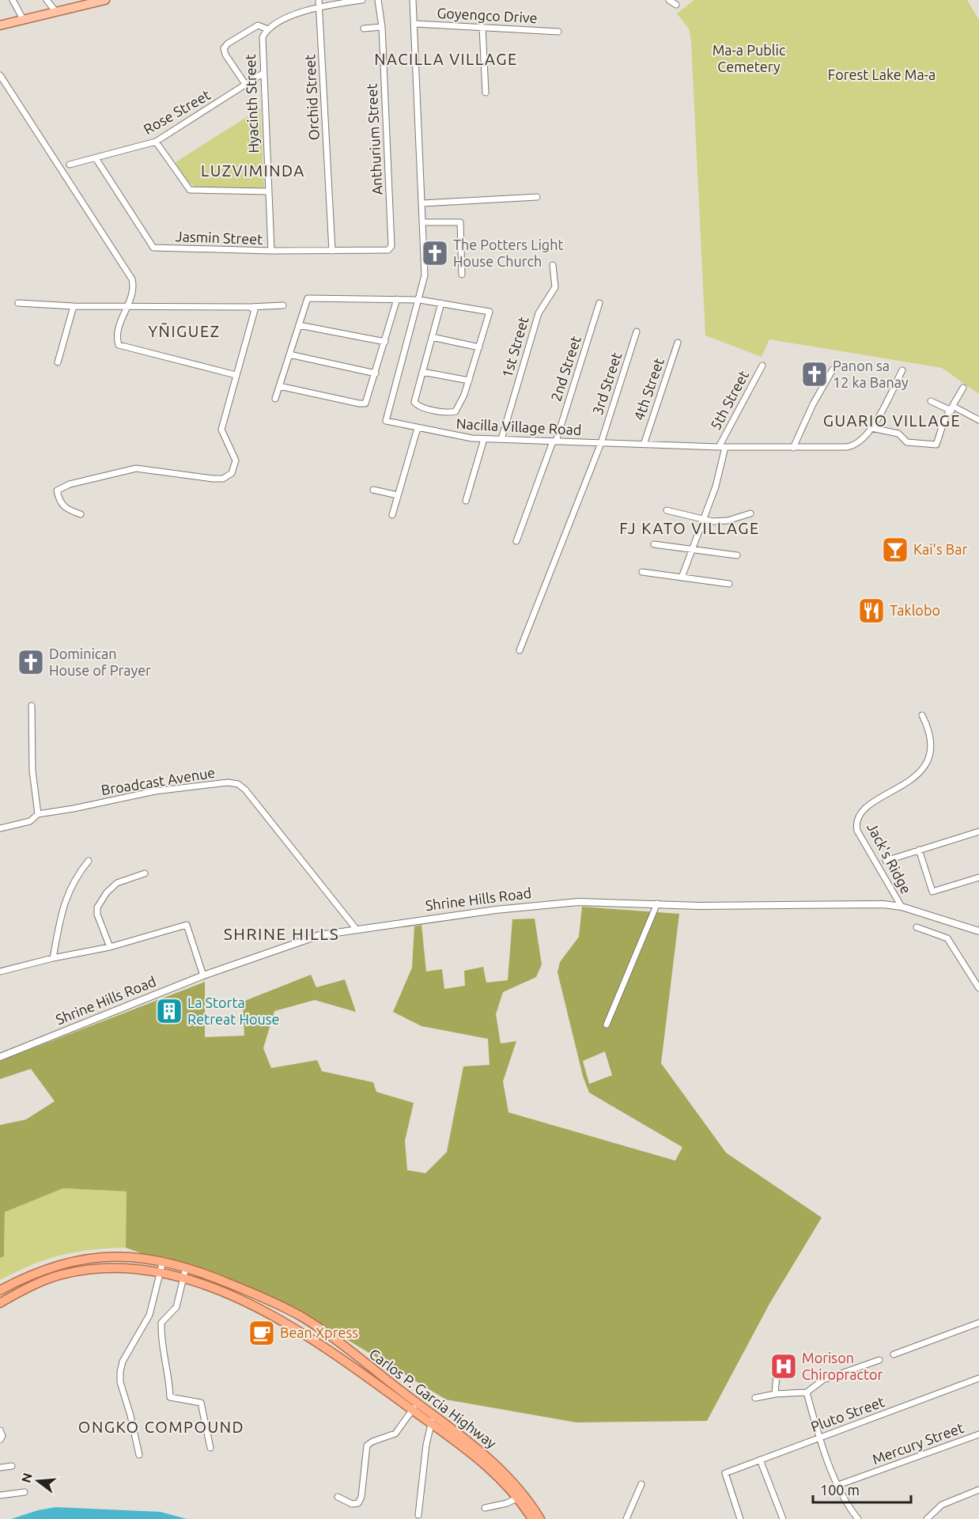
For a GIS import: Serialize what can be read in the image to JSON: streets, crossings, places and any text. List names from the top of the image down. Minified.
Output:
{"streets":{"highway":["Carlos P. Garcia Highway"],"street":["Goyengco Drive","Orchid Street","Hyacinth Street","Rose Street","Anthurium Street","Jasmin Street","1st Street","2nd Street","3rd Street","4th Street","5th Street","Nacilla Village Road","Broadcast Avenue","Jack's Ridge","Shrine Hills Road","Pluto Street","Mercury Street"]},"crossings":[["Goyengco Drive","Nacilla Village Road"],["Orchid Street","Jasmin Street"],["Hyacinth Street","Rose Street"],["Hyacinth Street","Jasmin Street"],["Rose Street","Jasmin Street"],["Anthurium Street","Jasmin Street"],["1st Street","Nacilla Village Road"],["2nd Street","Nacilla Village Road"],["3rd Street","Nacilla Village Road"],["4th Street","Nacilla Village Road"],["5th Street","Nacilla Village Road"],["Broadcast Avenue","Shrine Hills Road"],["Jack's Ridge","Shrine Hills Road"]],"districts":["NACILLA VILLAGE","LUZVIMINDA","YÑIGUEZ","GUARIO VILLAGE","FJ KATO VILLAGE","SHRINE HILLS","ONGKO COMPOUND"],"parks":["Ma-a Public Cemetery","Forest Lake Ma-a"],"places":{"church":["The Potters Light House Church","Panon sa 12 ka Banay","Dominican House of Prayer"],"bar":["Kai's Bar"],"restaurant":["Taklobo"],"building":["La Storta Retreat House"],"cafe":["Bean Xpress"],"hospital":["Morison Chiropractor"]},"scale_bar":"100 m","north":"left"}
